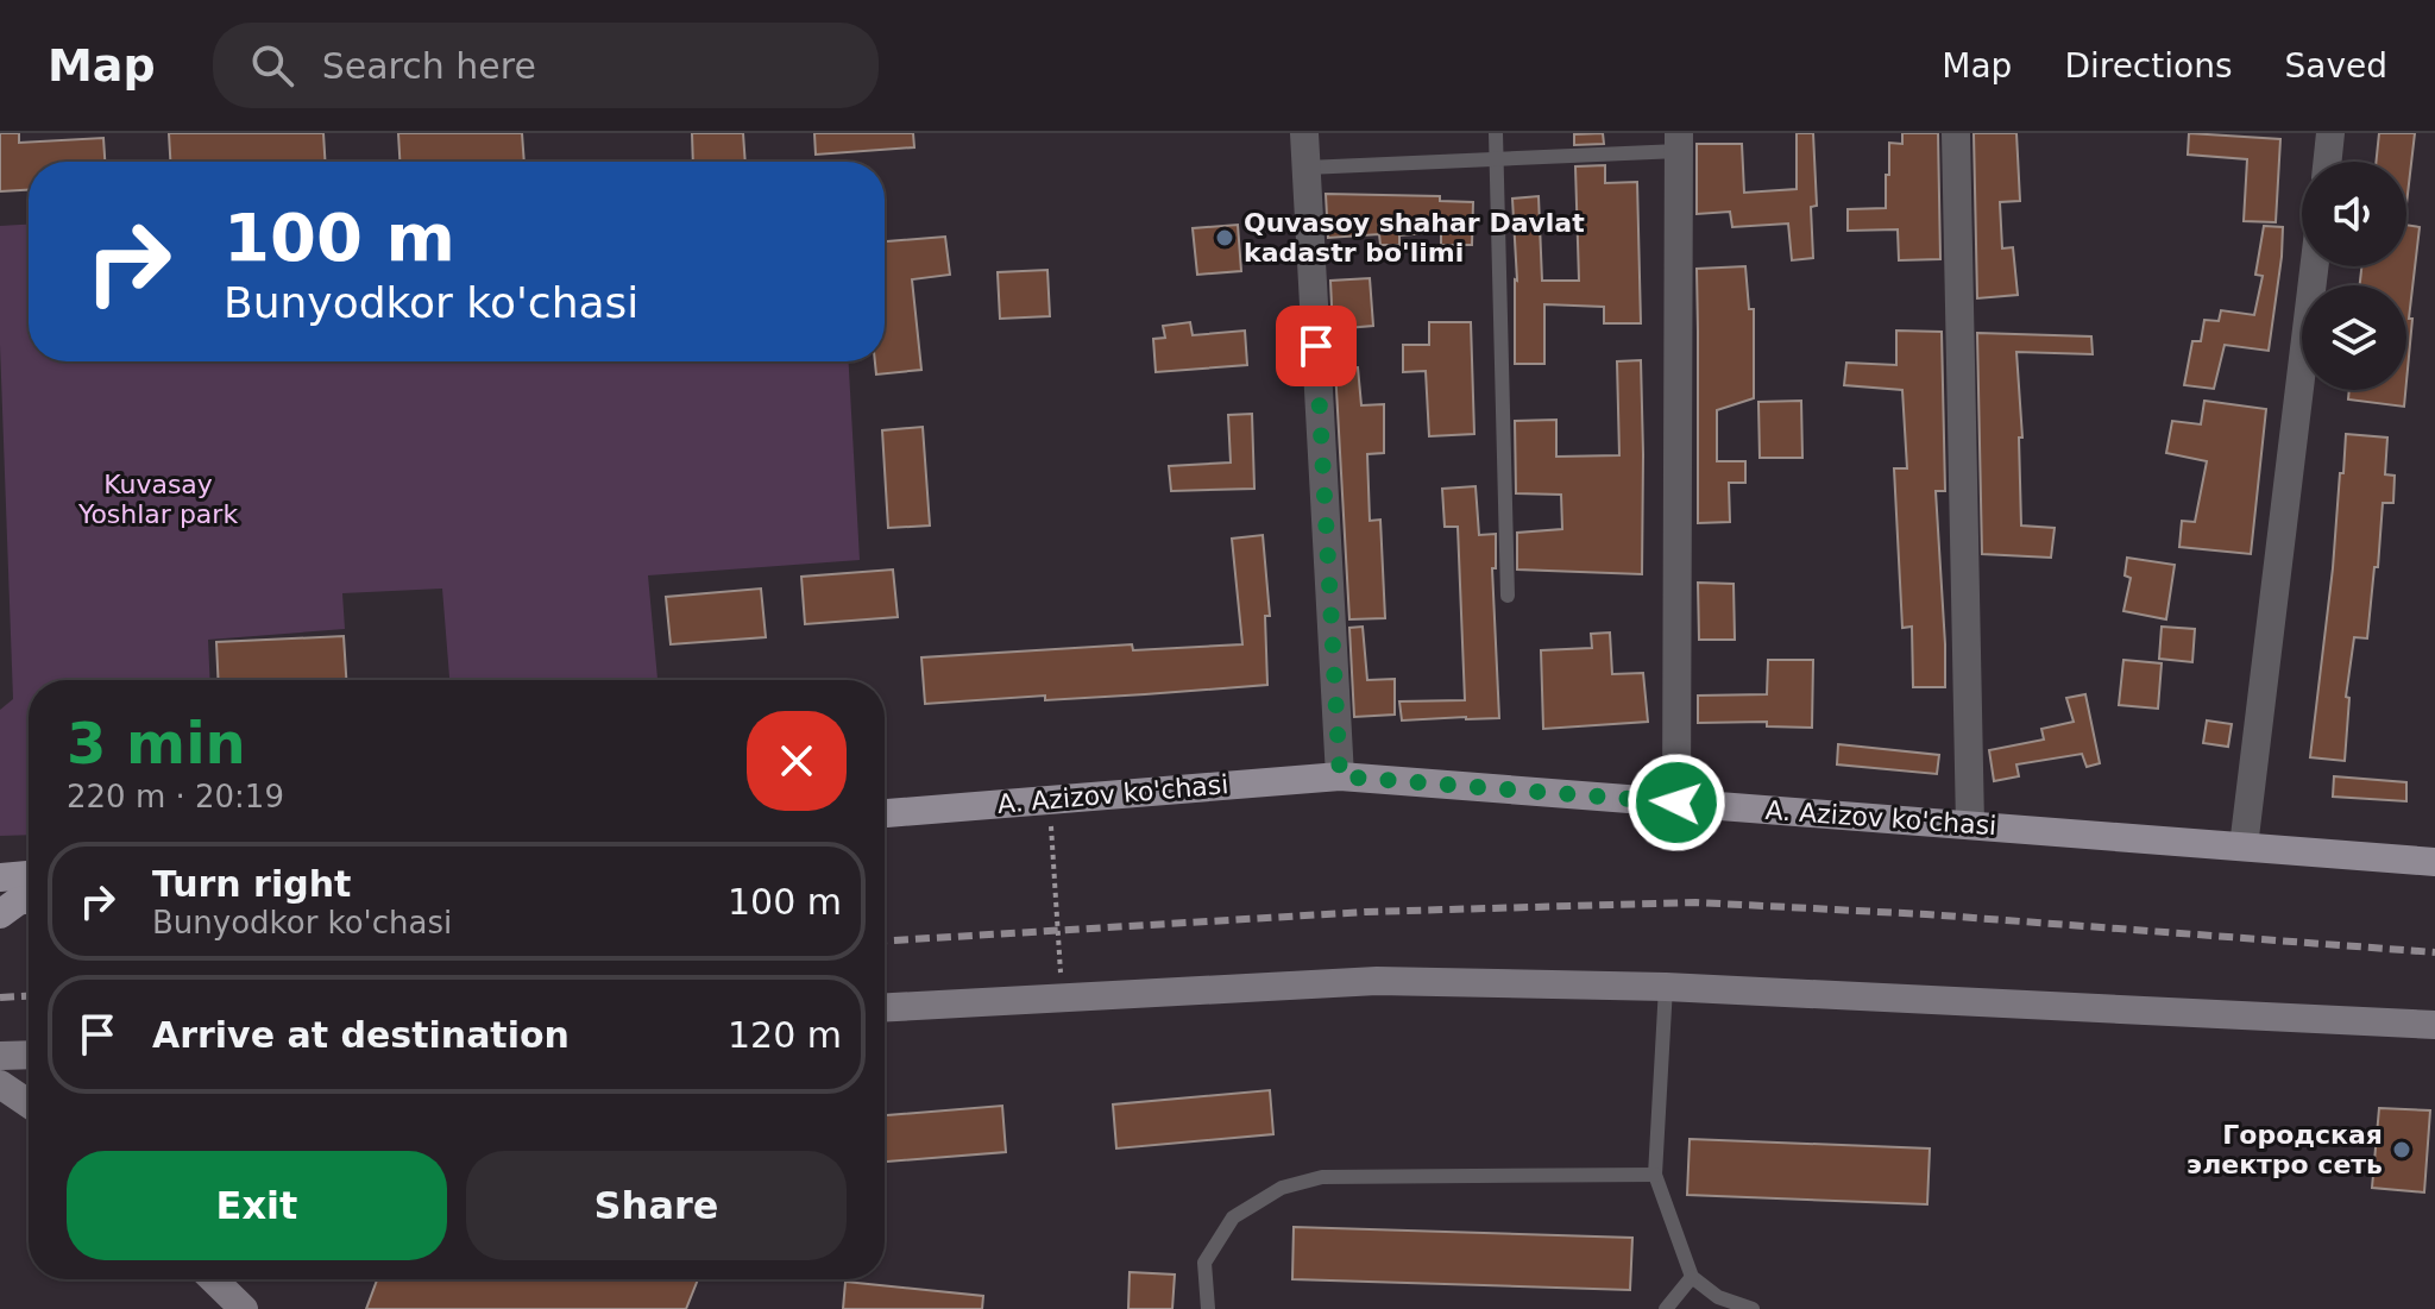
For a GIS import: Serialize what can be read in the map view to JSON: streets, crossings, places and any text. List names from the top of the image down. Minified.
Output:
{"streets":{"main road":["A. Azizov ko'chasi"]},"parks":["Kuvasay Yoshlar park"],"places":["Quvasoy shahar Davlat kadastr bo'limi","Городская электро сеть"],"page":{"header":"Map","search":"Search here","nav":["Map","Directions","Saved"],"turn":["100 m","Bunyodkor ko'chasi"],"heading":["3 min","220 m · 20:19"],"list":[{"name":"Turn right","note":"Bunyodkor ko'chasi","value":"100 m"},{"name":"Arrive at destination","value":"120 m"}],"buttons":["Exit","Share"]}}
